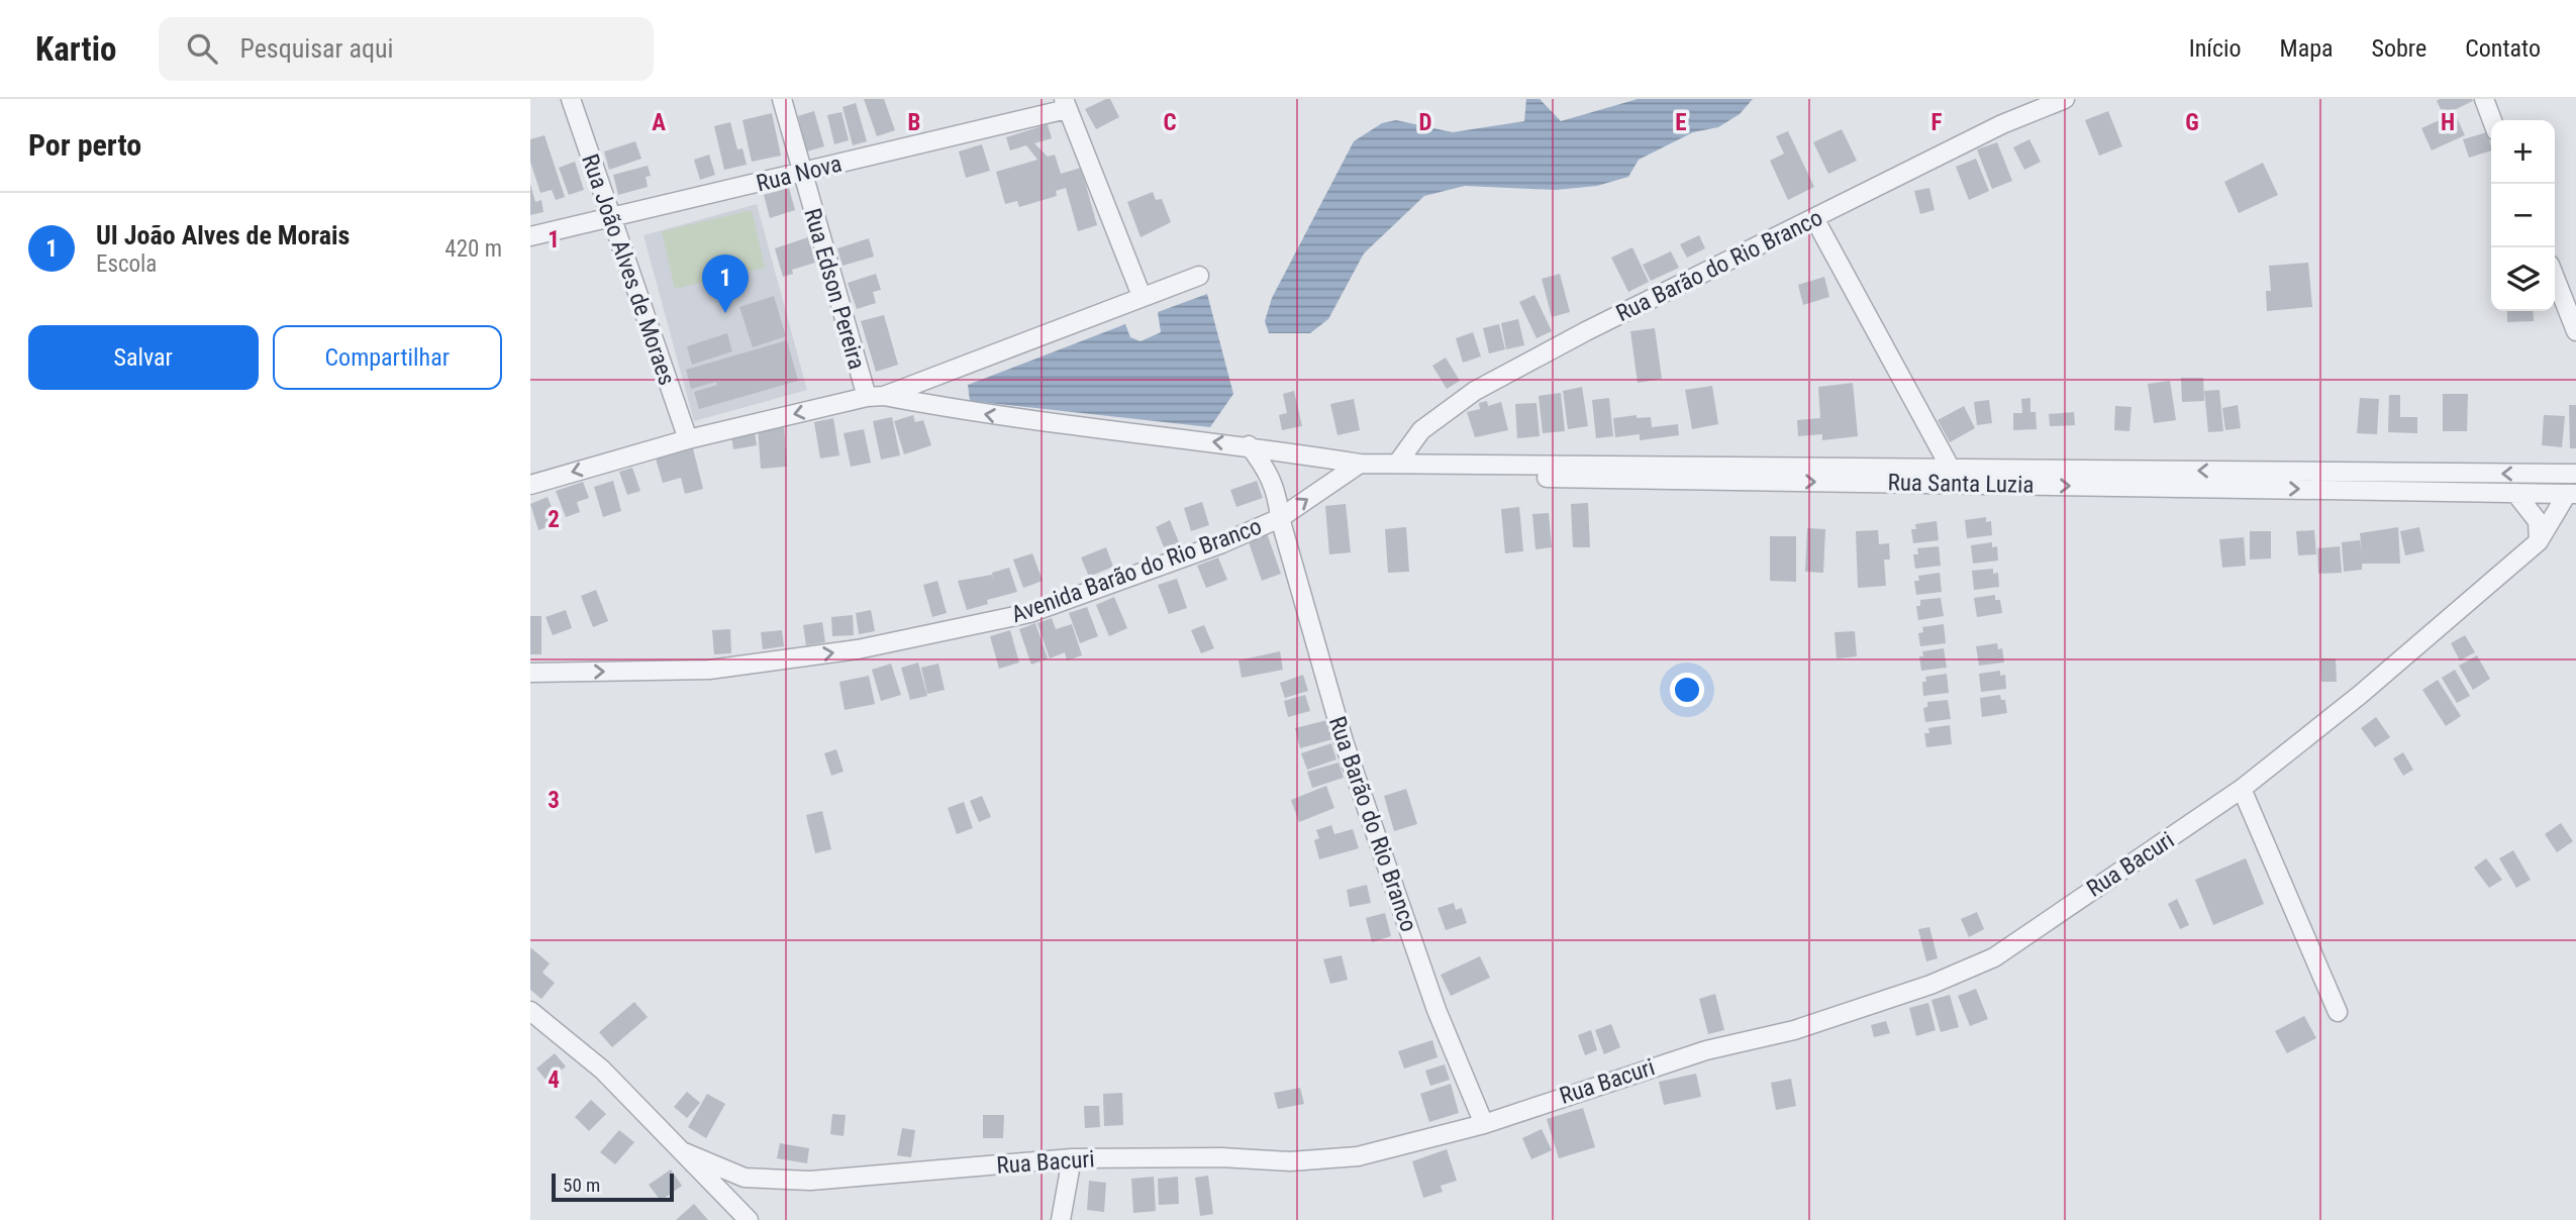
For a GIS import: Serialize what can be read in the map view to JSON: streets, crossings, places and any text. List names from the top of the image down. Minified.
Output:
{"streets":{"street":["Rua Nova","Rua Barão do Rio Branco","Rua João Alves de Moraes","Rua Edson Pereira","Rua Santa Luzia","Avenida Barão do Rio Branco","Rua Bacuri"]},"crossings":[["Rua Nova","Rua João Alves de Moraes"],["Rua Nova","Rua Edson Pereira"],["Rua Barão do Rio Branco","Rua Santa Luzia"],["Rua Barão do Rio Branco","Avenida Barão do Rio Branco"],["Rua Barão do Rio Branco","Rua Bacuri"],["Rua Santa Luzia","Avenida Barão do Rio Branco"],["Rua Santa Luzia","Rua Bacuri"]],"one_way":["Avenida Barão do Rio Branco"],"scale_bar":"50 m","page":{"header":"Kartio","search":"Pesquisar aqui","nav":["Início","Mapa","Sobre","Contato"],"heading":"Por perto","map_buttons":["+","−"],"list":[{"mark":"1","name":"UI João Alves de Morais","note":"Escola","value":"420 m"}],"pins":"1","buttons":["Salvar","Compartilhar"],"scale":"50 m"},"grid":{"columns":["A","B","C","D","E","F","G","H"],"rows":["1","2","3","4"]}}
